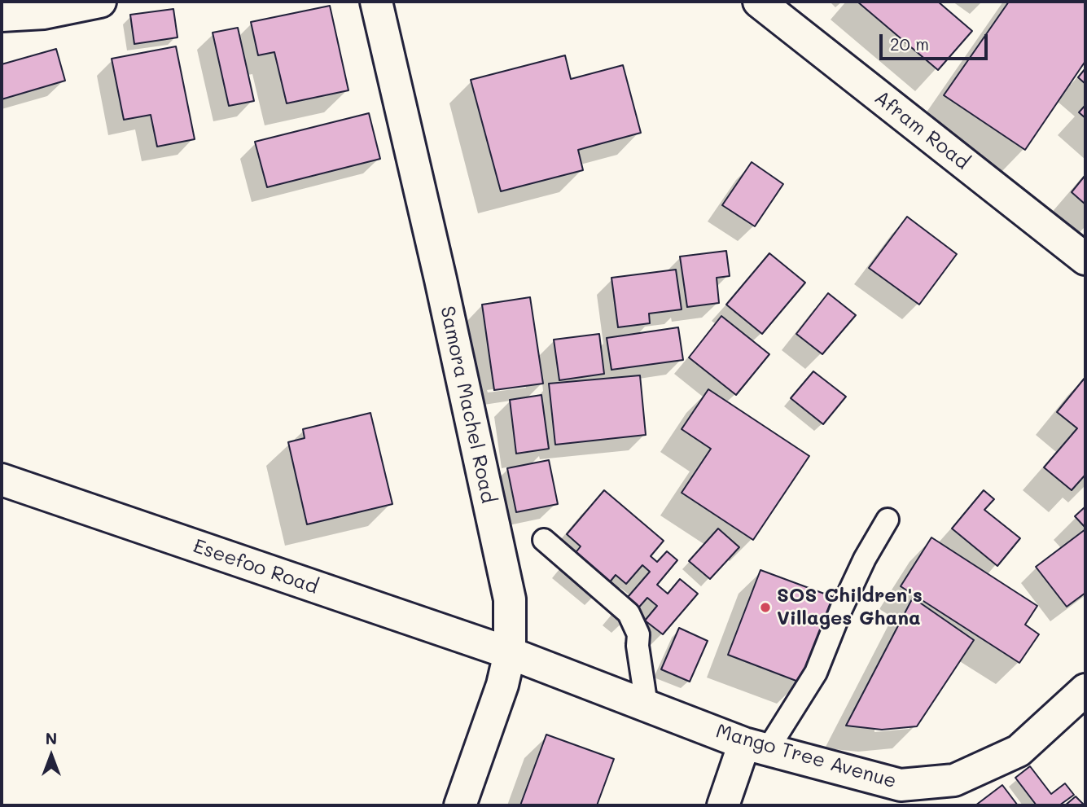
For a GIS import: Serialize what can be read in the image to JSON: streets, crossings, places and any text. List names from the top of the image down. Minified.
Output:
{"streets":{"street":["Afram Road","Samora Machel Road","Eseefoo Road","Mango Tree Avenue"]},"crossings":[["Samora Machel Road","Eseefoo Road"],["Samora Machel Road","Mango Tree Avenue"],["Eseefoo Road","Mango Tree Avenue"]],"places":["SOS Children's Villages Ghana"],"scale_bar":"20 m","north":"top"}
